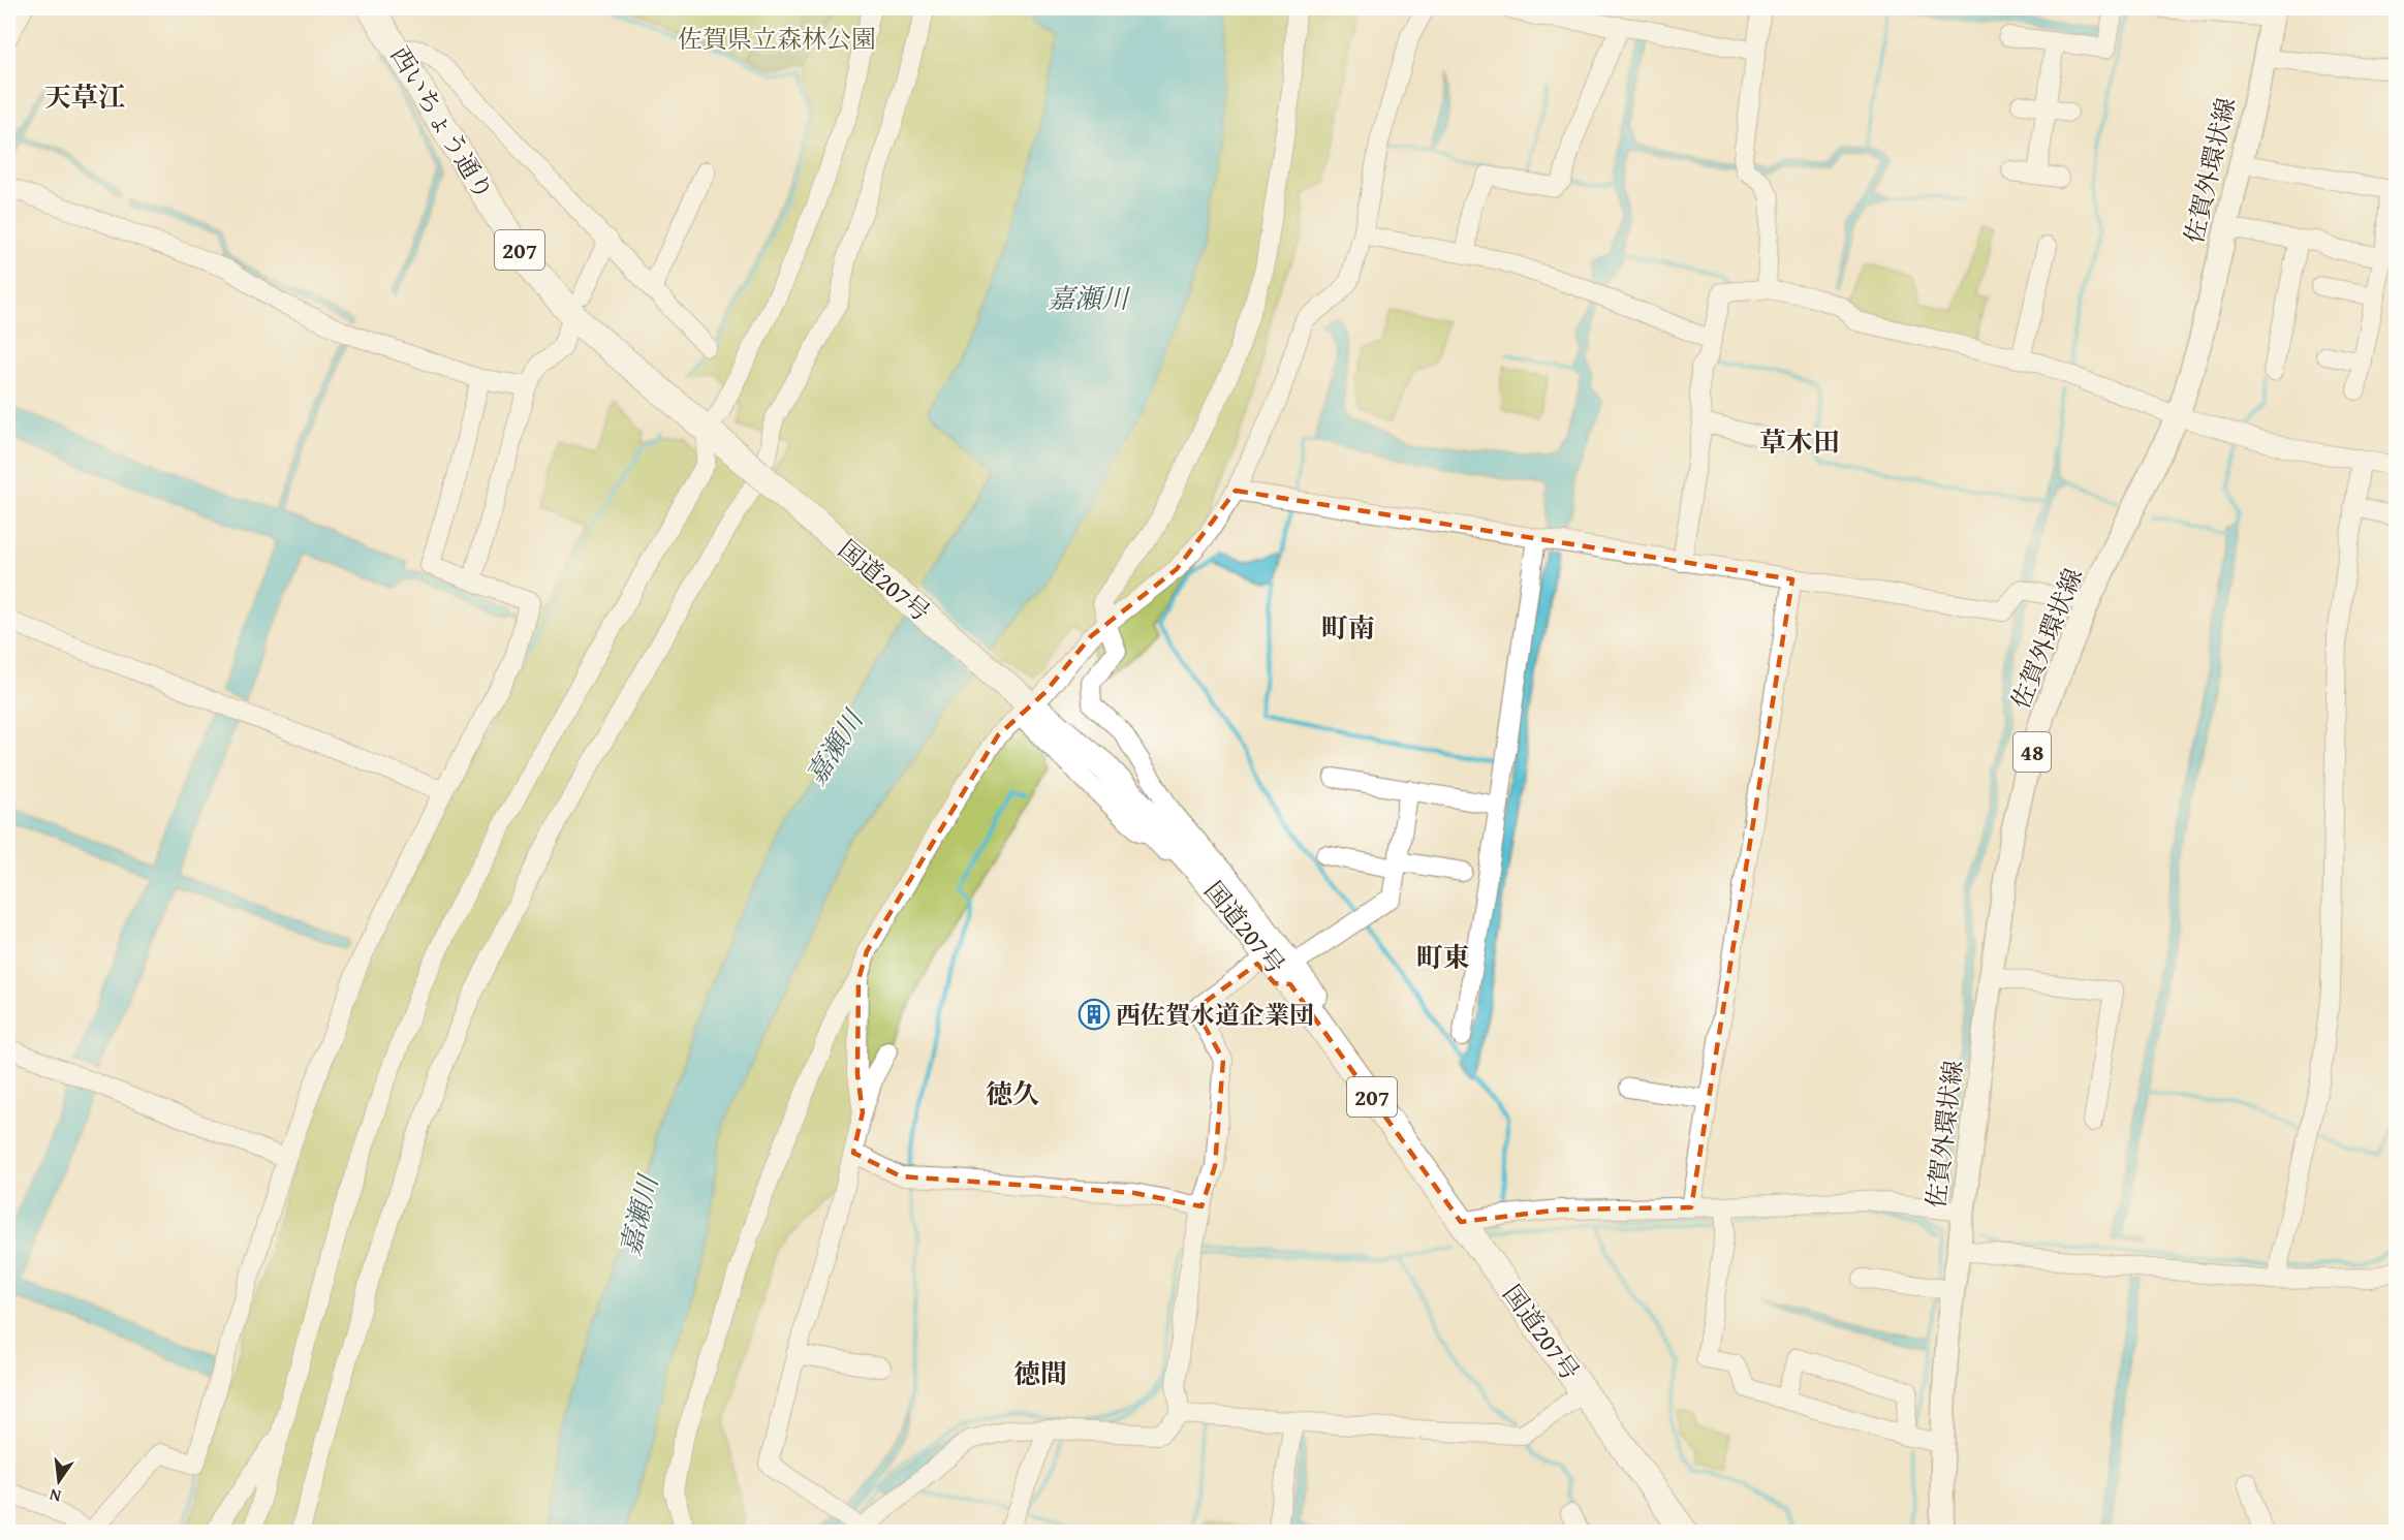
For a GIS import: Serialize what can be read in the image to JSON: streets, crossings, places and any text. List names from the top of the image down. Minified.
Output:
{"streets":{"highway":["西いちょう通り","207","国道207号"],"main road":["佐賀外環状線","48"]},"crossings":[["西いちょう通り","国道207号"]],"districts":["天草江","草木田","町南","町東","徳久","徳間"],"water":["嘉瀬川"],"parks":["佐賀県立森林公園"],"places":{"building":["西佐賀水道企業団"]},"north":"bottom"}
